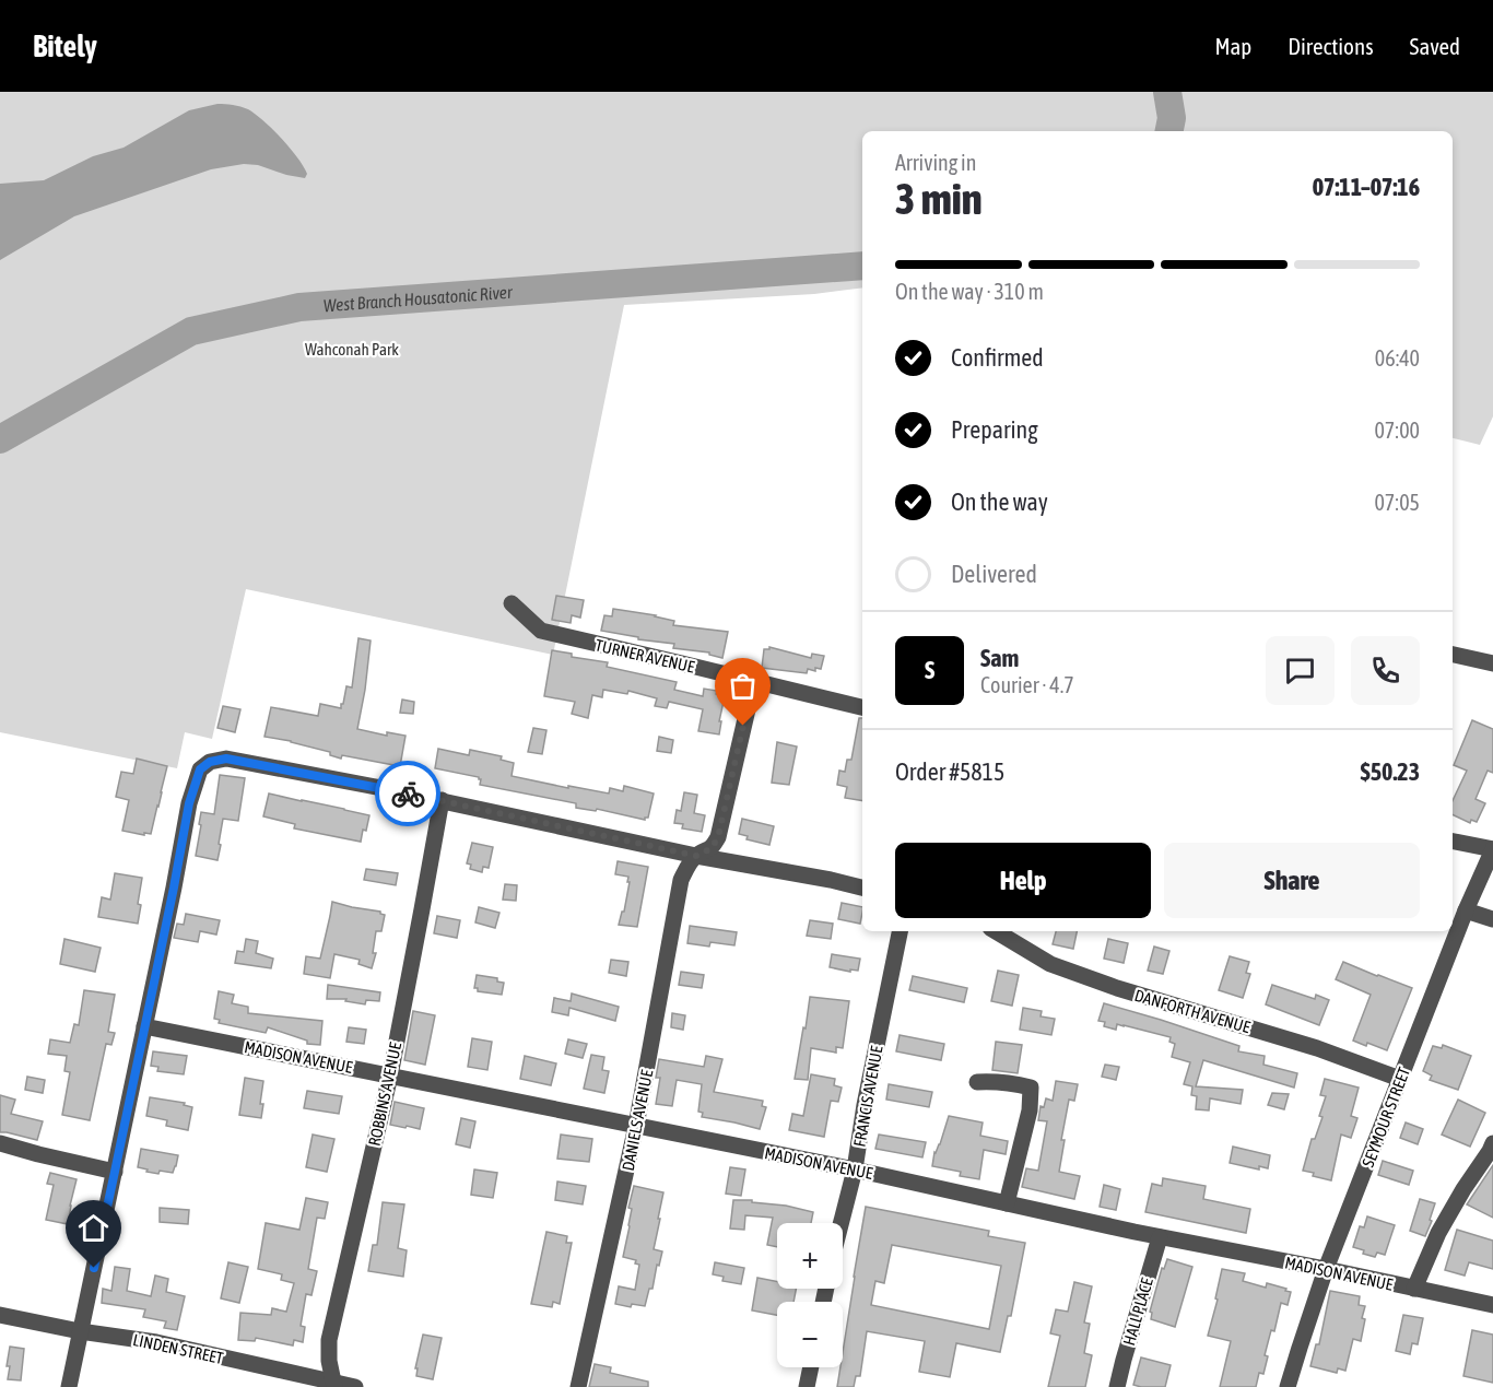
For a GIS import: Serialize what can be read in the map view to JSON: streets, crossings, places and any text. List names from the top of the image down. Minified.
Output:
{"streets":{"street":["TURNER AVENUE","DANFORTH AVENUE","MADISON AVENUE","ROBBINS AVENUE","FRANCIS AVENUE","SEYMOUR STREET","DANIELS AVENUE","HALL PLACE","LINDEN STREET"]},"crossings":[["TURNER AVENUE","DANIELS AVENUE"],["DANFORTH AVENUE","SEYMOUR STREET"],["MADISON AVENUE","ROBBINS AVENUE"],["MADISON AVENUE","FRANCIS AVENUE"],["MADISON AVENUE","SEYMOUR STREET"],["MADISON AVENUE","DANIELS AVENUE"],["MADISON AVENUE","HALL PLACE"],["ROBBINS AVENUE","LINDEN STREET"]],"water":["West Branch Housatonic River"],"parks":["Wahconah Park"],"page":{"header":"Bitely","nav":["Map","Directions","Saved"],"heading":["3 min","Arriving in","07:11–07:16"],"panel":["Sam","Courier · 4.7","Order #5815","$50.23"],"bar":"On the way · 310 m","list":[["Confirmed","06:40"],["Preparing","07:00"],["On the way","07:05"],"Delivered"],"round":"S","buttons":["Help","Share"],"map_buttons":["+","−"]}}
